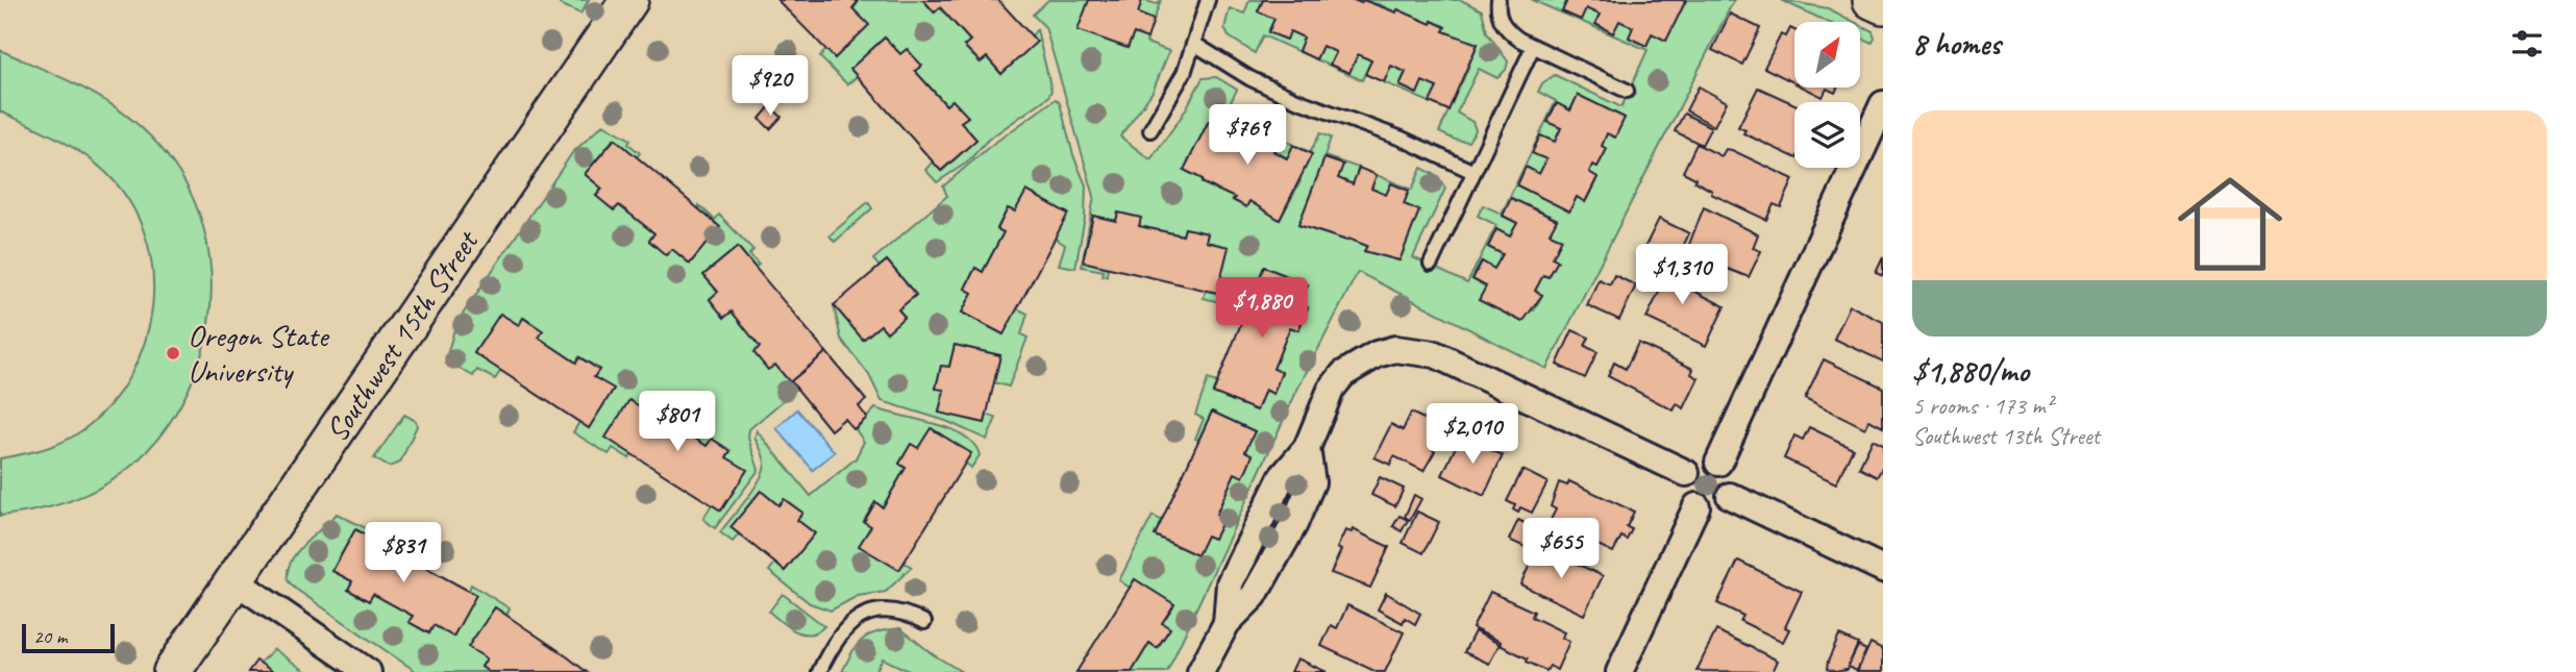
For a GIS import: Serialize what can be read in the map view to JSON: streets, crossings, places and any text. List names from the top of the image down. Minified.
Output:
{"streets":{"street":["Southwest 15th Street"]},"places":["Oregon State University"],"scale_bar":"20 m","north":"top right","page":{"heading":"8 homes","price":["$920","$769","$1,310","$1,880","$801","$2,010","$655","$831"],"list":[{"name":"$1,880/mo","note":"5 rooms · 173 m² · Southwest 13th Street"}],"scale":"20 m"}}
